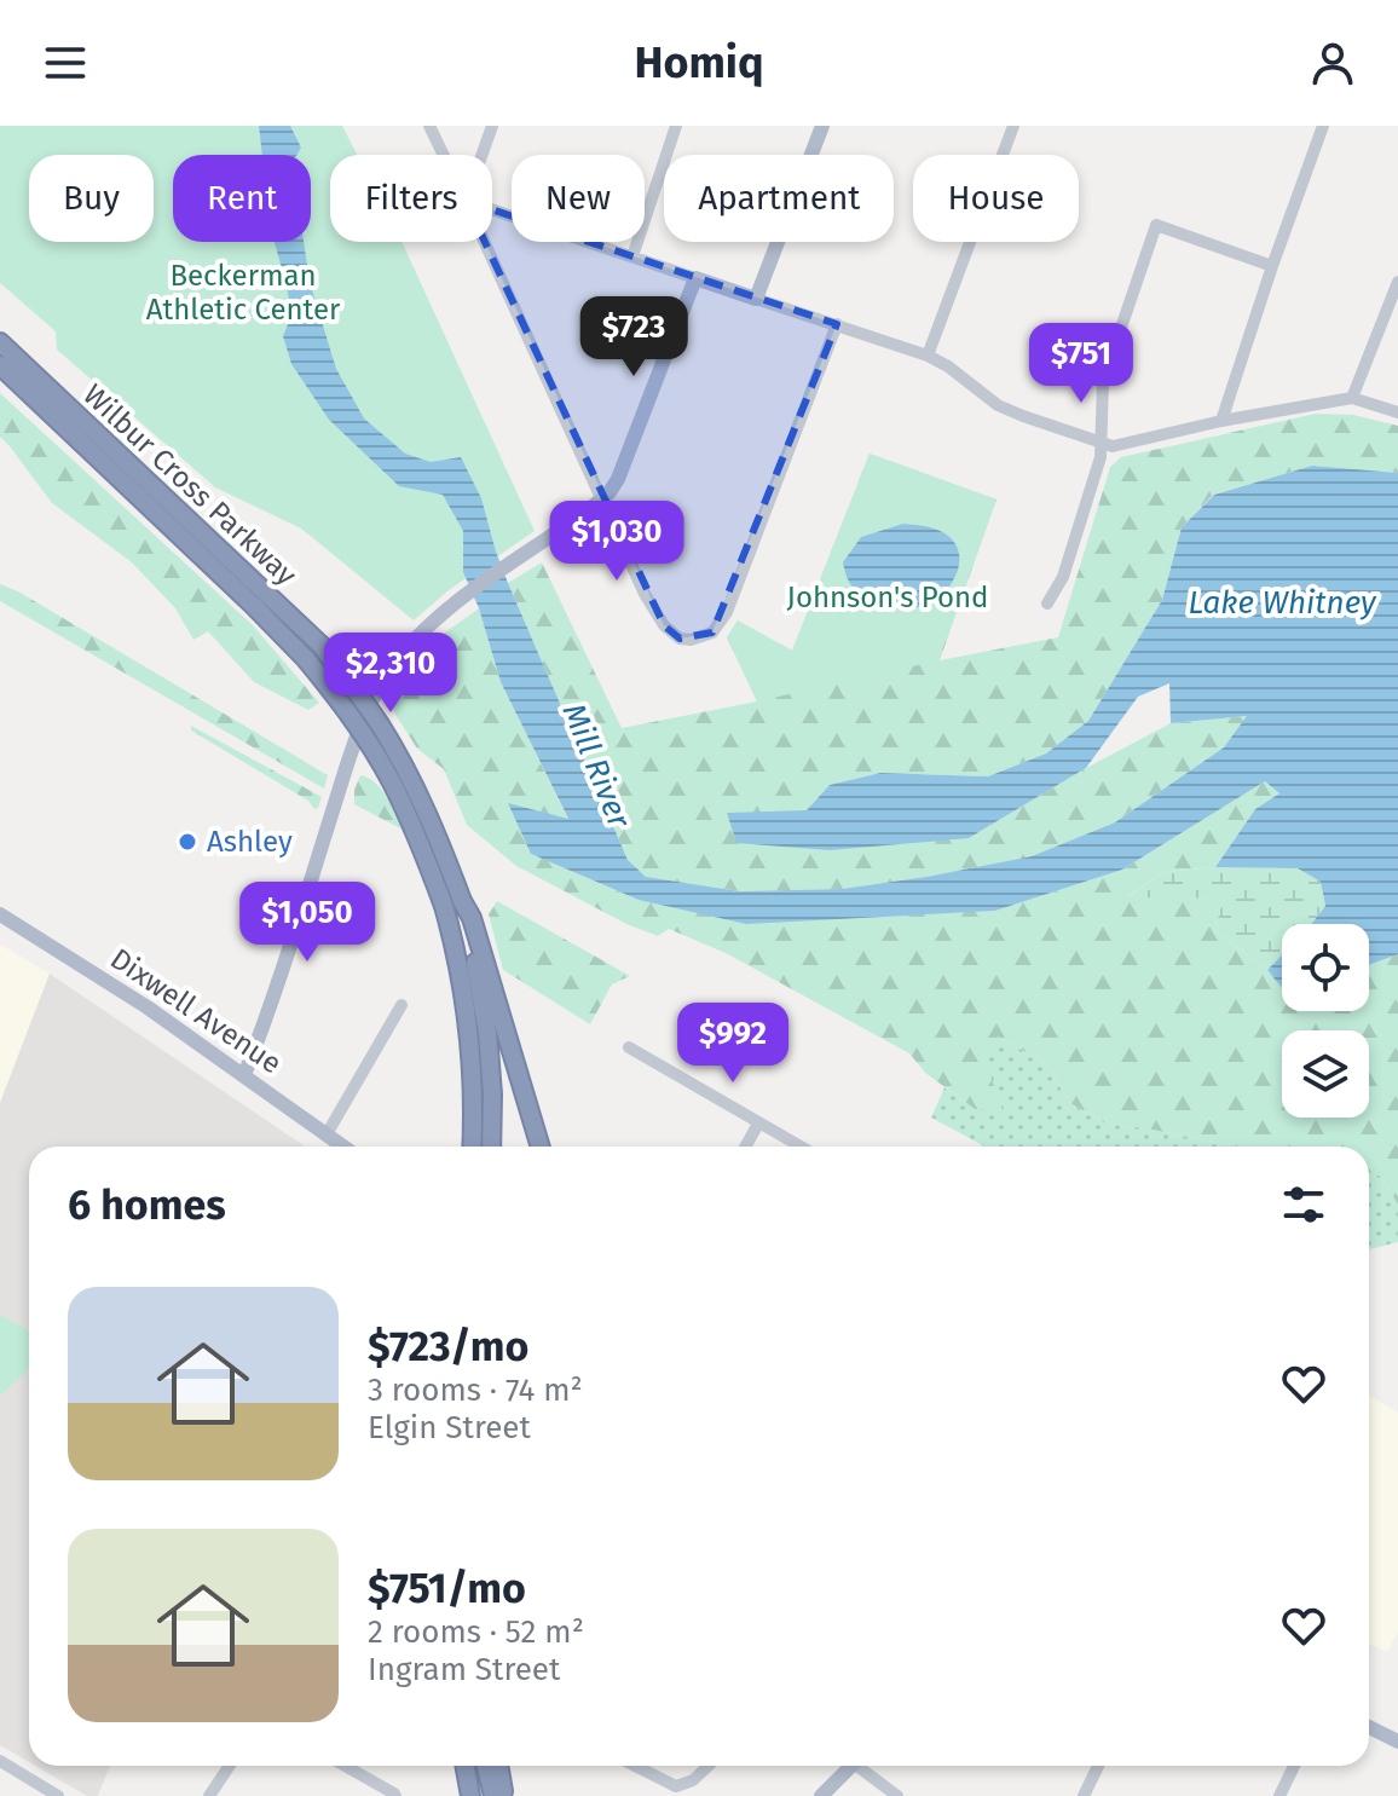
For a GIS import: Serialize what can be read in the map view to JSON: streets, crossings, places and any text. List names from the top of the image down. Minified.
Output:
{"streets":{"highway":["Wilbur Cross Parkway"],"main road":["Dixwell Avenue"]},"water":["Lake Whitney","Mill River"],"parks":["Beckerman Athletic Center","Johnson's Pond"],"places":["Ashley"],"page":{"header":"Homiq","chip":["Buy","Rent","Filters","New","Apartment","House"],"price":["$723","$751","$1,030","$2,310","$1,050","$992"],"heading":"6 homes","list":[{"name":"$723/mo","note":"3 rooms · 74 m² · Elgin Street"},{"name":"$751/mo","note":"2 rooms · 52 m² · Ingram Street"}]}}
